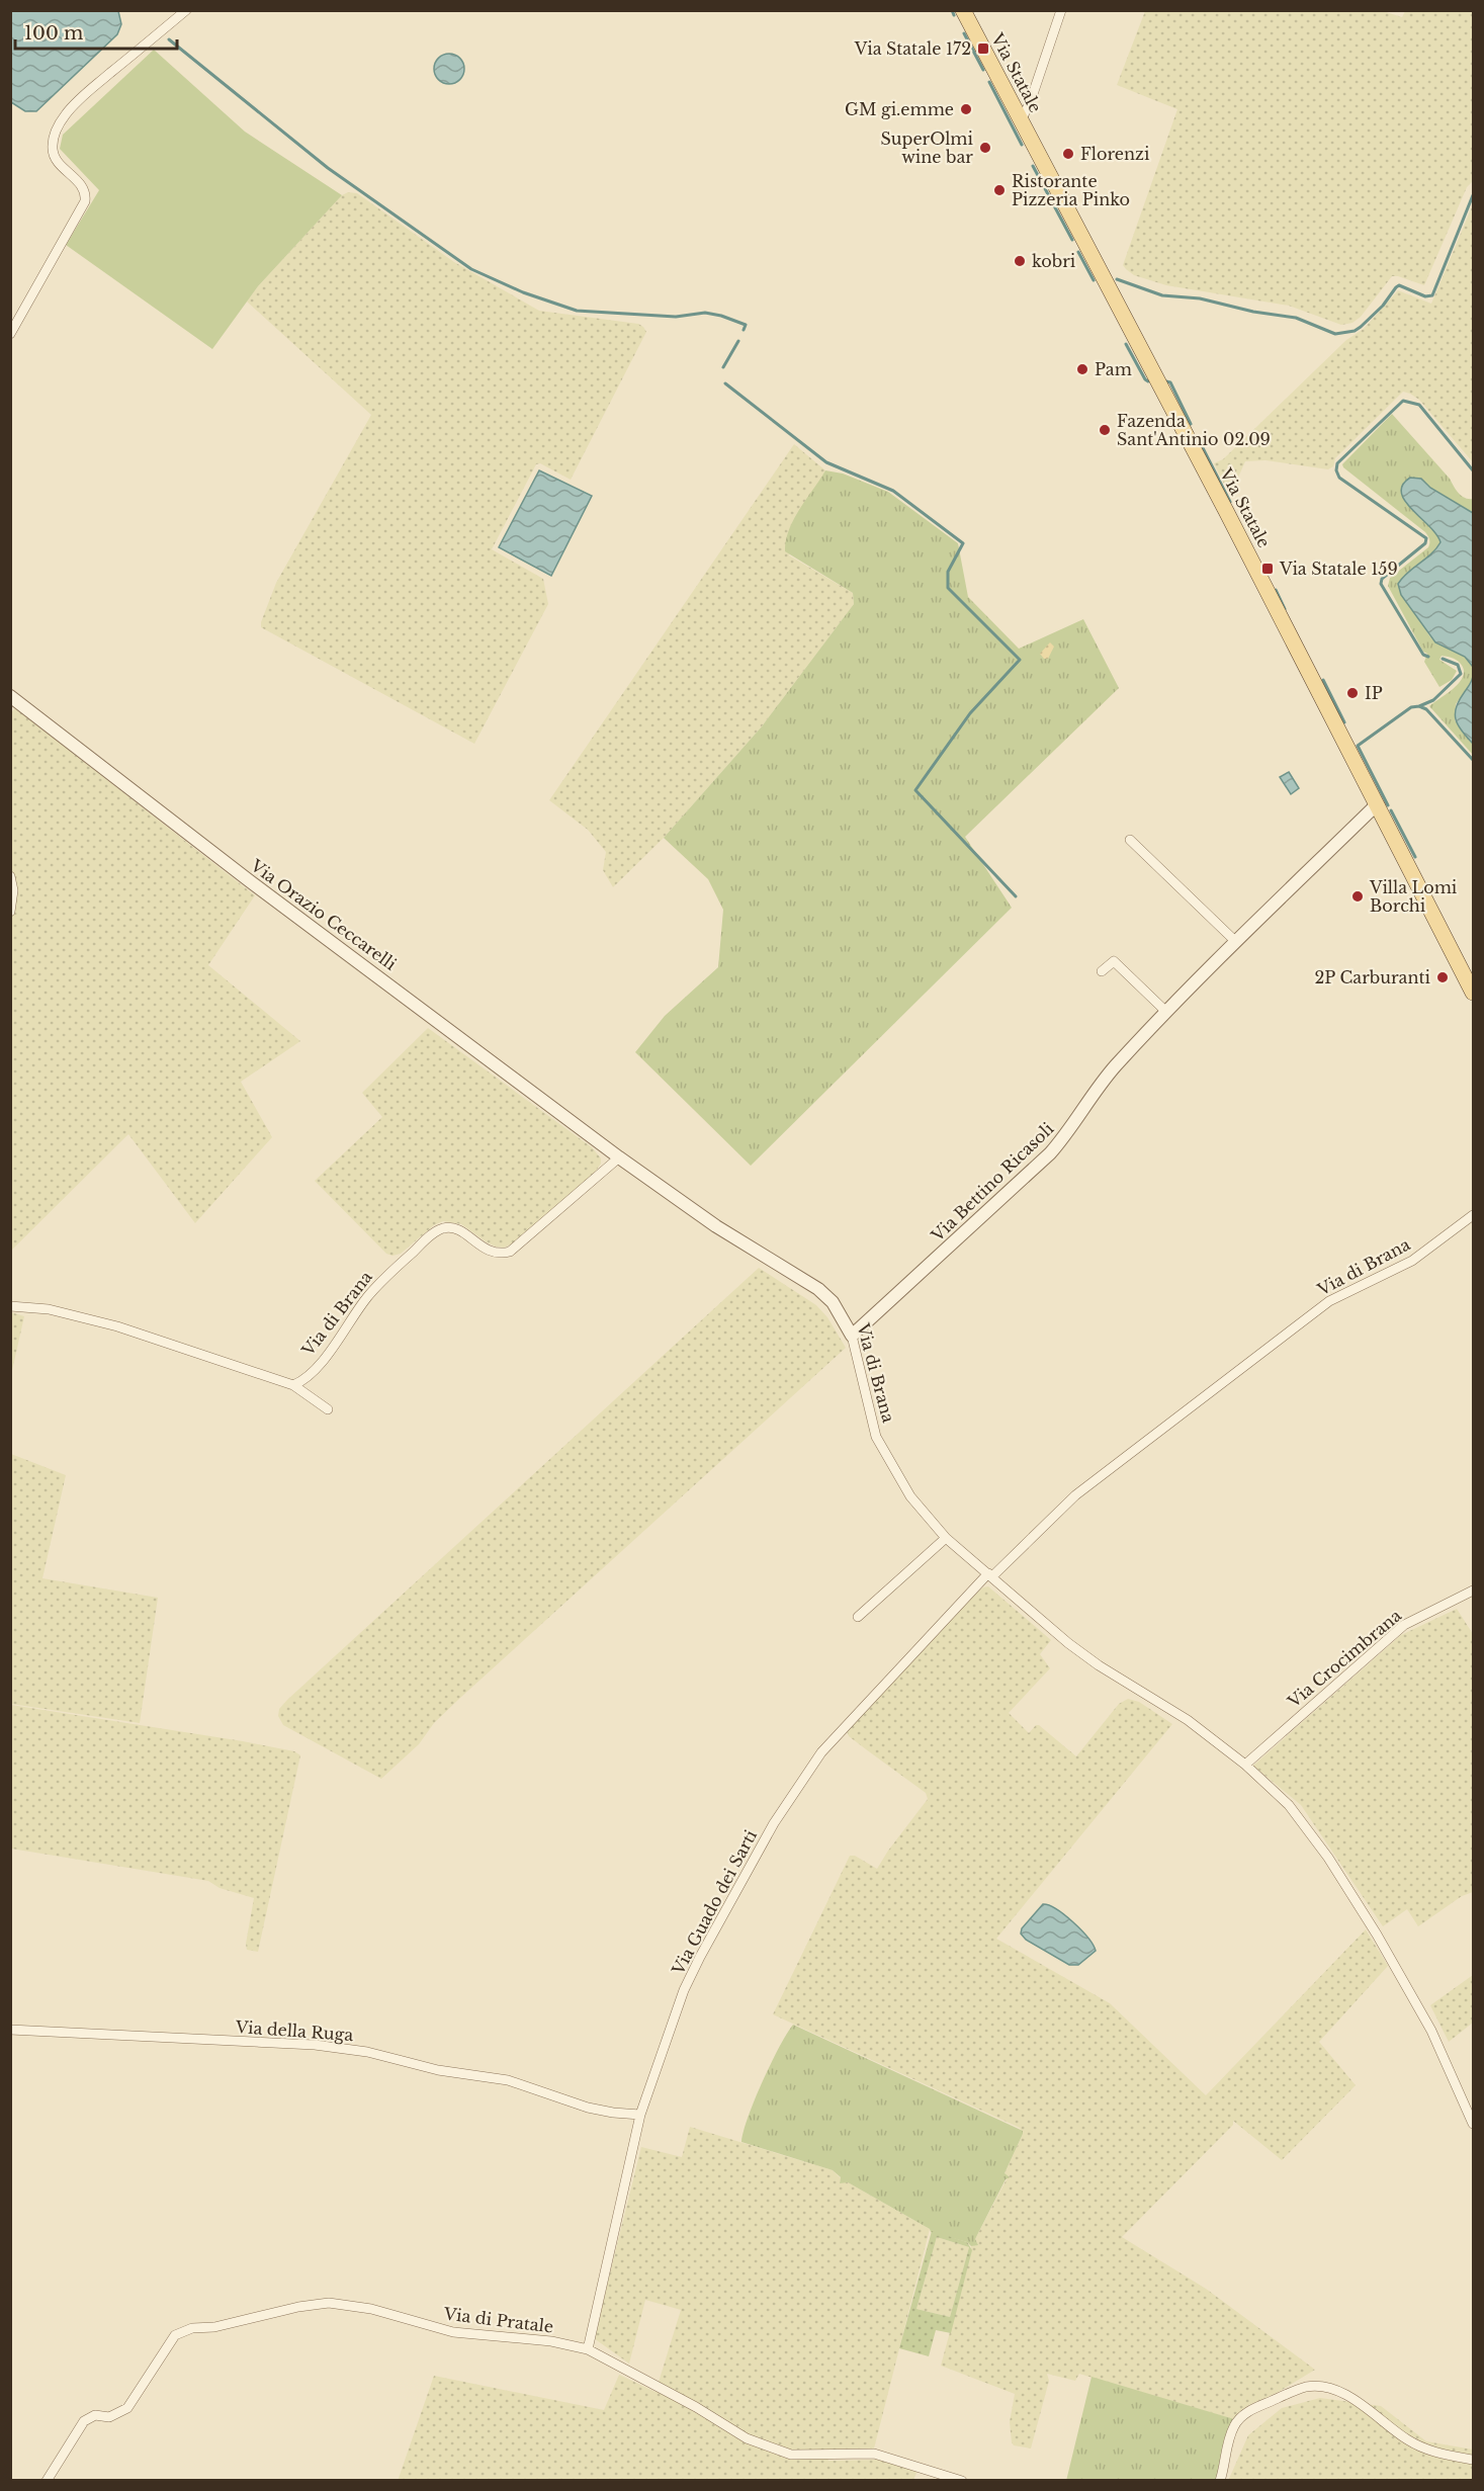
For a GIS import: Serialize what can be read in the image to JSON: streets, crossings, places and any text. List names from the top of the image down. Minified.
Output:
{"streets":{"main road":["Via Statale"],"street":["Via Orazio Ceccarelli","Via Bettino Ricasoli","Via di Brana","Via Crocimbrana","Via Guado dei Sarti","Via della Ruga","Via di Pratale"]},"crossings":[["Via Statale","Via Bettino Ricasoli"],["Via Orazio Ceccarelli","Via di Brana"],["Via Bettino Ricasoli","Via di Brana"],["Via di Brana","Via Guado dei Sarti"],["Via Guado dei Sarti","Via della Ruga"],["Via Guado dei Sarti","Via di Pratale"]],"places":{"transit":["Via Statale 172","Via Statale 159"],"other":["GM gi.emme","SuperOlmi wine bar","Florenzi","Ristorante Pizzeria Pinko","kobri","Pam","Fazenda Sant'Antinio 02.09","IP","Villa Lomi Borchi","2P Carburanti"]},"scale_bar":"100 m"}
